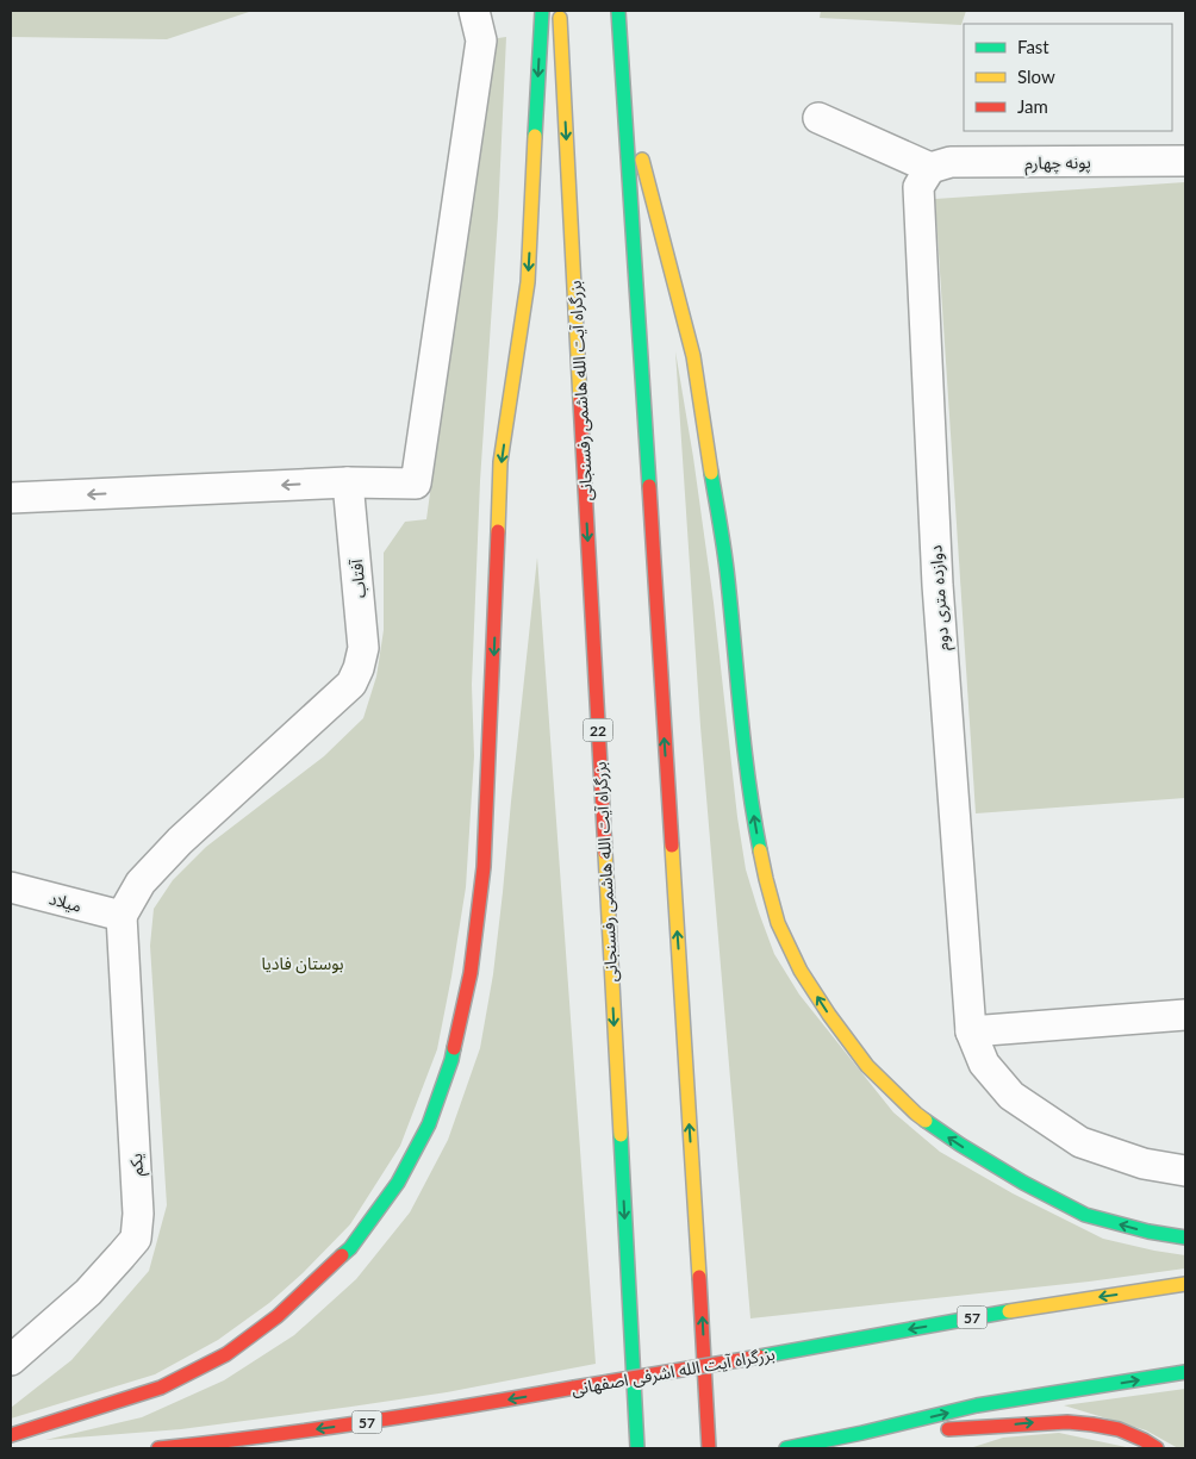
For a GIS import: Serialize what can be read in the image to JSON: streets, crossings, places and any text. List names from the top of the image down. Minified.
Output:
{"streets":{"highway":["بزرگراه آیت الله هاشمی رفسنجانی","22","57","بزرگراه آیت الله اشرفی اصفهانی"],"street":["پونه چهارم","آفتاب","دوازده متری دوم","میلاد","یکم"]},"crossings":[["پونه چهارم","دوازده متری دوم"],["آفتاب","میلاد"],["آفتاب","یکم"],["میلاد","یکم"]],"parks":["بوستان فادیا"],"legend":["Fast","Slow","Jam"]}
